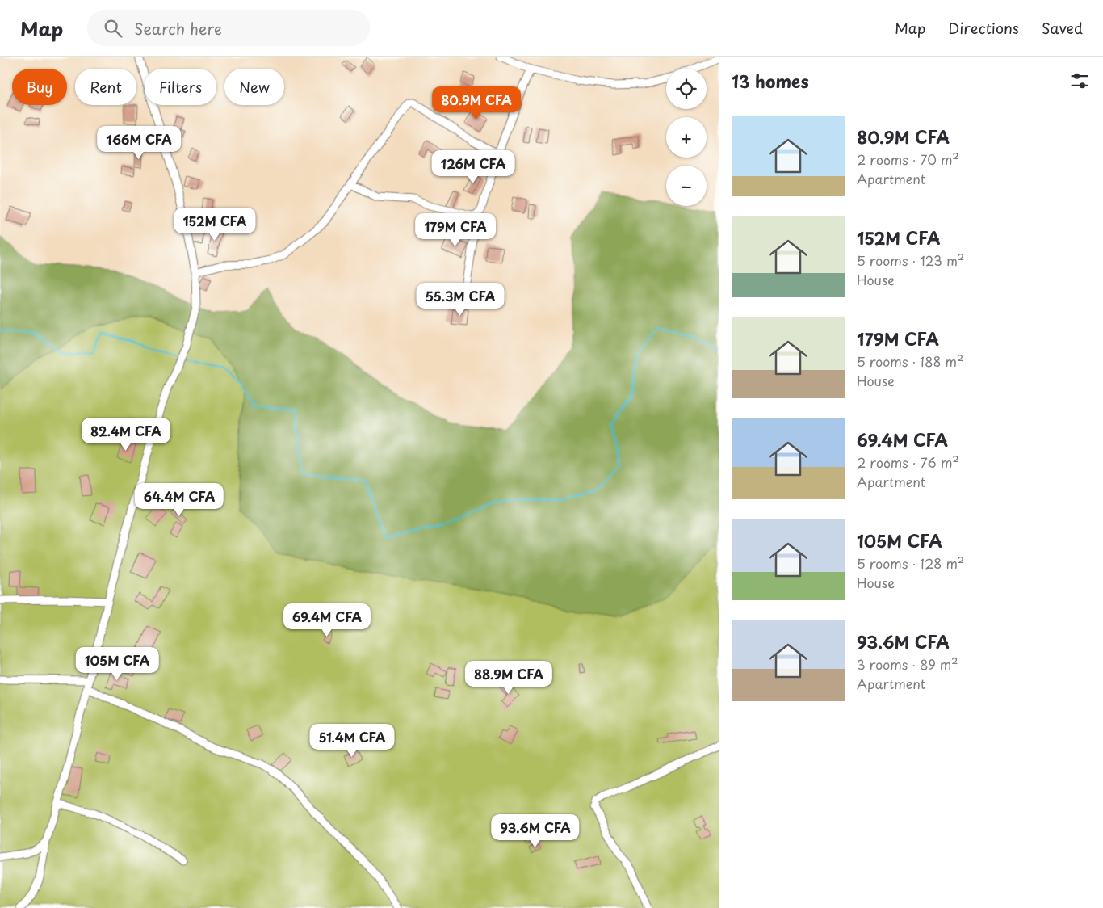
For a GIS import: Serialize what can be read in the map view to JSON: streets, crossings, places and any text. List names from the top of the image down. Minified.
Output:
{"page":{"header":"Map","search":"Search here","nav":["Map","Directions","Saved"],"heading":"13 homes","map_buttons":["+","−"],"chip":["Buy","Rent","Filters","New"],"price":["80.9M CFA","166M CFA","126M CFA","152M CFA","179M CFA","55.3M CFA","82.4M CFA","64.4M CFA","69.4M CFA","105M CFA","88.9M CFA","51.4M CFA","93.6M CFA"],"list":[{"name":"80.9M CFA","note":"2 rooms · 70 m² · Apartment"},{"name":"152M CFA","note":"5 rooms · 123 m² · House"},{"name":"179M CFA","note":"5 rooms · 188 m² · House"},{"name":"69.4M CFA","note":"2 rooms · 76 m² · Apartment"},{"name":"105M CFA","note":"5 rooms · 128 m² · House"},{"name":"93.6M CFA","note":"3 rooms · 89 m² · Apartment"}]}}
